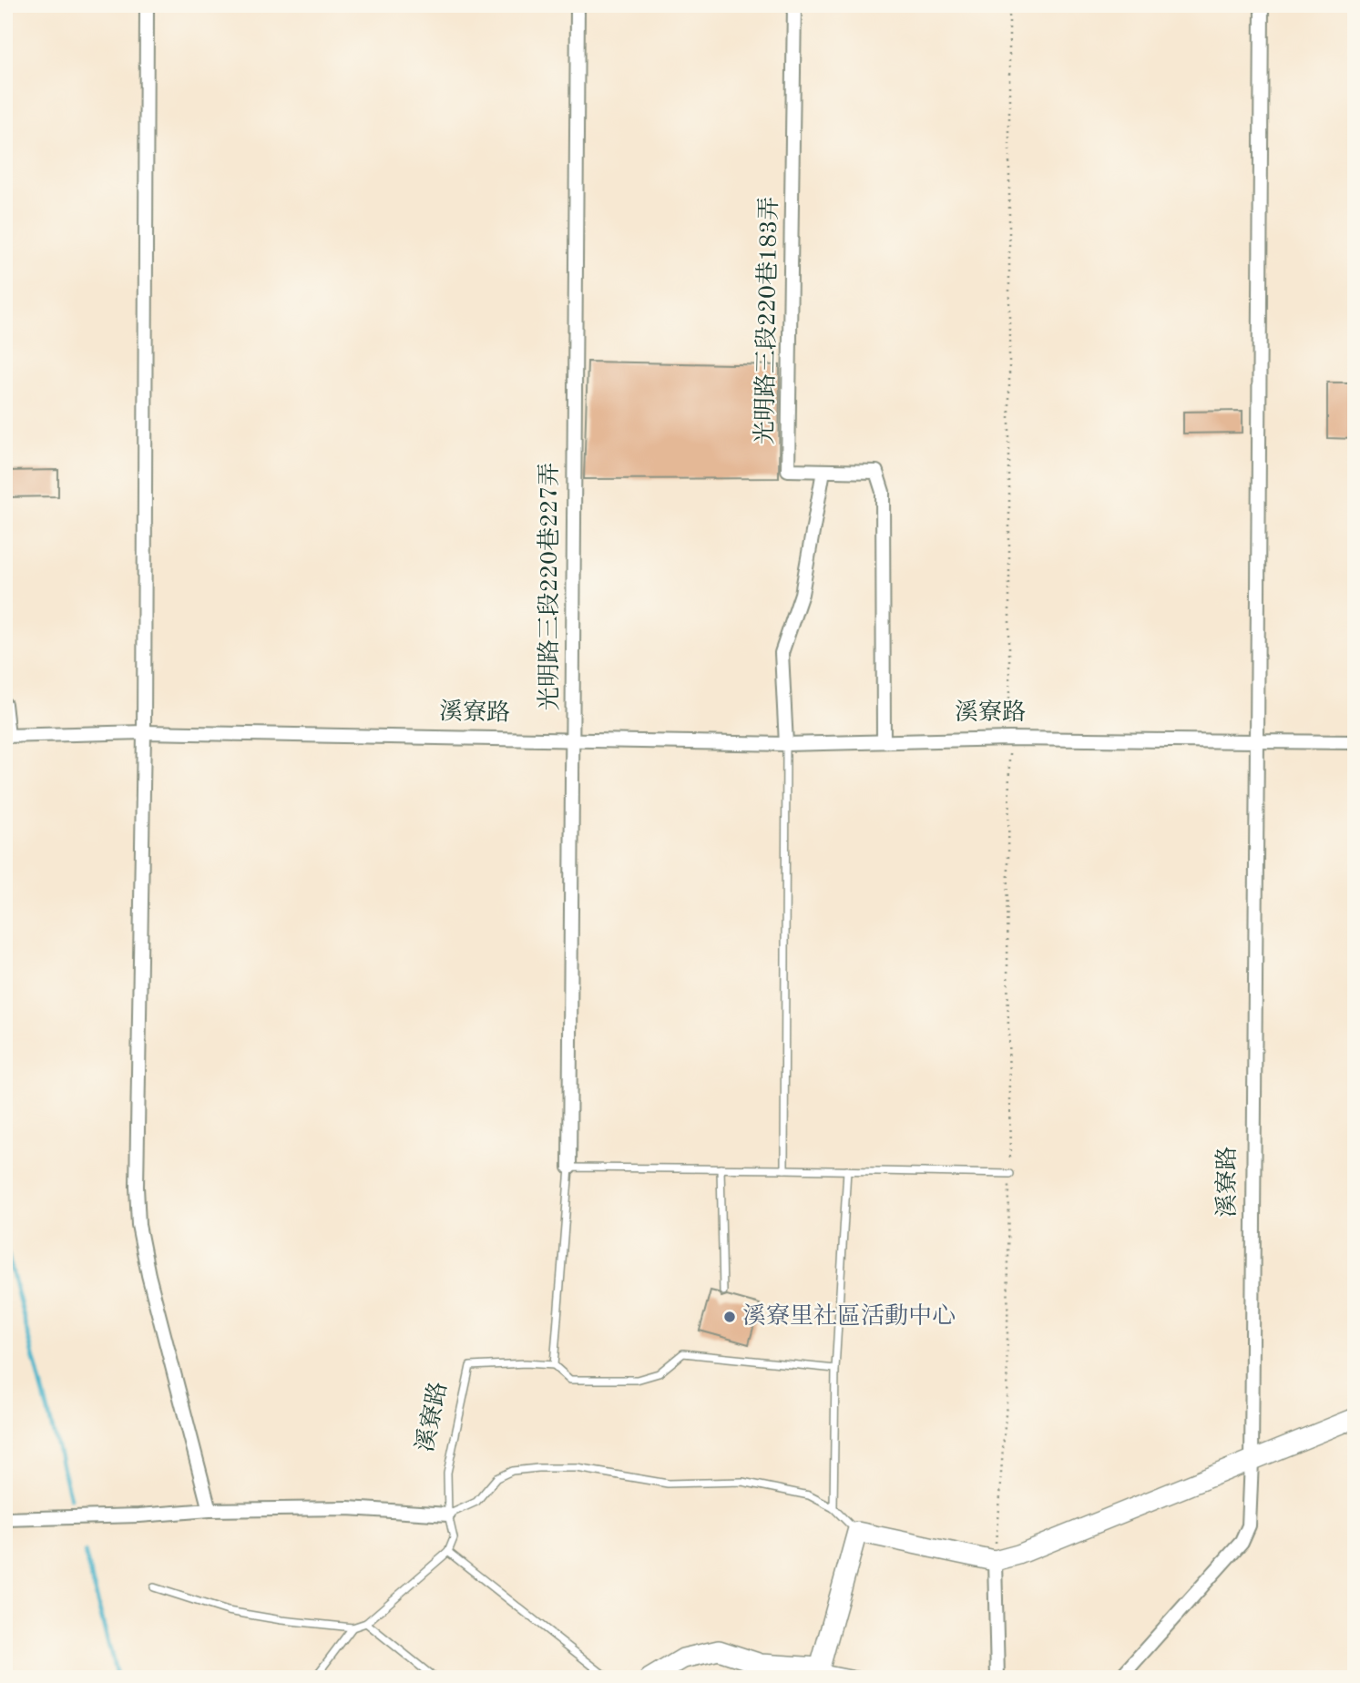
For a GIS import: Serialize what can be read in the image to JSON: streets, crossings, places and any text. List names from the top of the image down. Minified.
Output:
{"streets":{"street":["光明路三段220巷183弄","光明路三段220巷227弄","溪寮路"]},"crossings":[["光明路三段220巷183弄","溪寮路"],["光明路三段220巷227弄","溪寮路"]],"places":["溪寮里社區活動中心"]}
